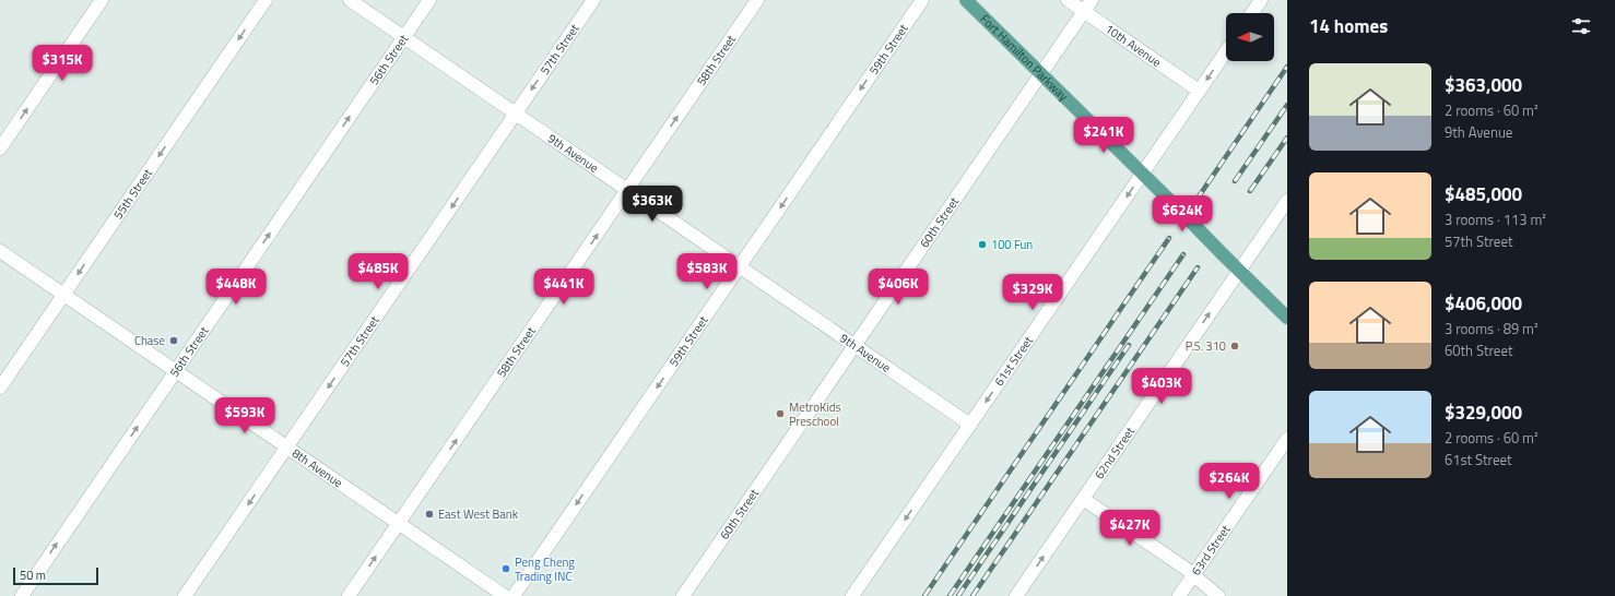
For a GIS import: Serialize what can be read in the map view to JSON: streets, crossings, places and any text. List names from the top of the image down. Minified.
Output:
{"streets":{"main road":["Fort Hamilton Parkway"],"street":["10th Avenue","57th Street","59th Street","56th Street","58th Street","9th Avenue","55th Street","60th Street","61st Street","62nd Street","8th Avenue","63rd Street"]},"crossings":[["10th Avenue","60th Street"],["10th Avenue","61st Street"],["57th Street","9th Avenue"],["57th Street","8th Avenue"],["59th Street","9th Avenue"],["Fort Hamilton Parkway","60th Street"],["Fort Hamilton Parkway","61st Street"],["Fort Hamilton Parkway","62nd Street"],["56th Street","9th Avenue"],["56th Street","8th Avenue"],["58th Street","9th Avenue"],["58th Street","8th Avenue"],["9th Avenue","60th Street"],["9th Avenue","61st Street"],["55th Street","8th Avenue"]],"one_way":["57th Street","59th Street","56th Street","58th Street","55th Street","61st Street","62nd Street"],"places":["100 Fun","Chase","P.S. 310","MetroKids Preschool","East West Bank","Peng Cheng Trading INC"],"scale_bar":"50 m","north":"left","page":{"heading":"14 homes","price":["$315K","$241K","$363K","$624K","$485K","$583K","$448K","$441K","$406K","$329K","$403K","$593K","$264K","$427K"],"list":[{"name":"$363,000","note":"2 rooms · 60 m² · 9th Avenue"},{"name":"$485,000","note":"3 rooms · 113 m² · 57th Street"},{"name":"$406,000","note":"3 rooms · 89 m² · 60th Street"},{"name":"$329,000","note":"2 rooms · 60 m² · 61st Street"}],"scale":"50 m"}}
